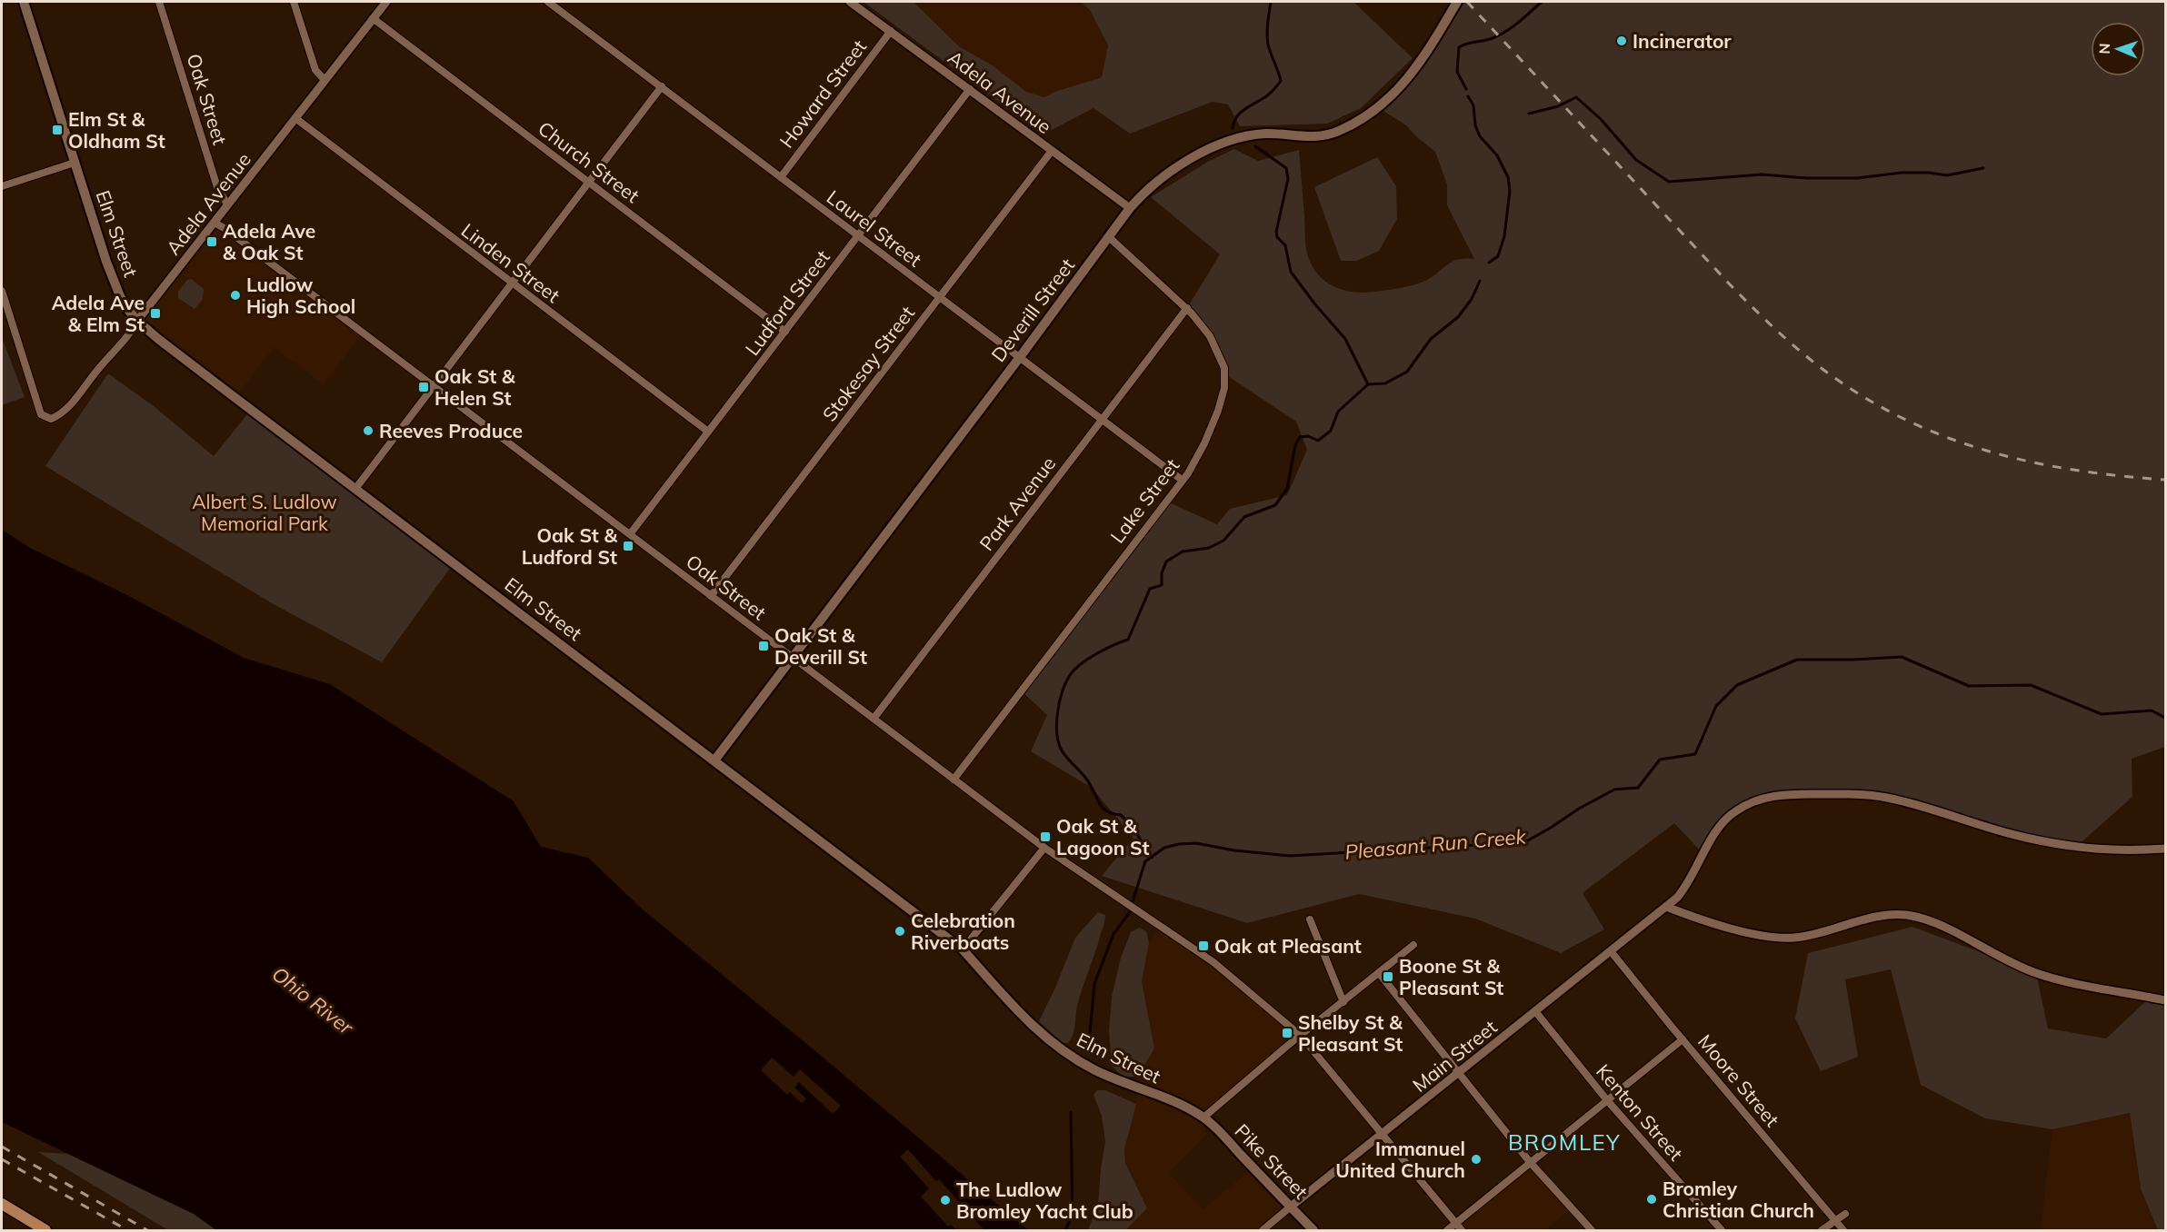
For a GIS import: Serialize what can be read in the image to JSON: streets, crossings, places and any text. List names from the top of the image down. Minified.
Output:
{"streets":{"main road":["Elm Street","Deverill Street","Pike Street"],"street":["Adela Avenue","Howard Street","Oak Street","Church Street","Laurel Street","Linden Street","Ludford Street","Stokesay Street","Lake Street","Park Avenue","Main Street","Moore Street","Kenton Street"]},"crossings":[["Adela Avenue","Howard Street"],["Adela Avenue","Oak Street"],["Adela Avenue","Church Street"],["Adela Avenue","Elm Street"],["Adela Avenue","Linden Street"],["Adela Avenue","Ludford Street"],["Adela Avenue","Deverill Street"],["Adela Avenue","Stokesay Street"],["Howard Street","Laurel Street"],["Oak Street","Ludford Street"],["Oak Street","Deverill Street"],["Oak Street","Stokesay Street"],["Oak Street","Lake Street"],["Oak Street","Park Avenue"],["Oak Street","Main Street"],["Church Street","Ludford Street"],["Laurel Street","Ludford Street"],["Laurel Street","Deverill Street"],["Laurel Street","Stokesay Street"],["Laurel Street","Lake Street"],["Laurel Street","Park Avenue"],["Elm Street","Deverill Street"],["Elm Street","Pike Street"],["Linden Street","Ludford Street"],["Deverill Street","Lake Street"],["Lake Street","Park Avenue"],["Main Street","Moore Street"],["Main Street","Kenton Street"],["Main Street","Pike Street"]],"districts":["BROMLEY"],"water":["Pleasant Run Creek","Ohio River"],"parks":["Albert S. Ludlow Memorial Park"],"places":{"other":["Incinerator","Ludlow High School","Reeves Produce","Celebration Riverboats","Immanuel United Church","Bromley Christian Church","The Ludlow Bromley Yacht Club"],"transit":["Elm St & Oldham St","Adela Ave & Oak St","Adela Ave & Elm St","Oak St & Helen St","Oak St & Ludford St","Oak St & Deverill St","Oak St & Lagoon St","Oak at Pleasant","Boone St & Pleasant St","Shelby St & Pleasant St"]},"north":"left"}
